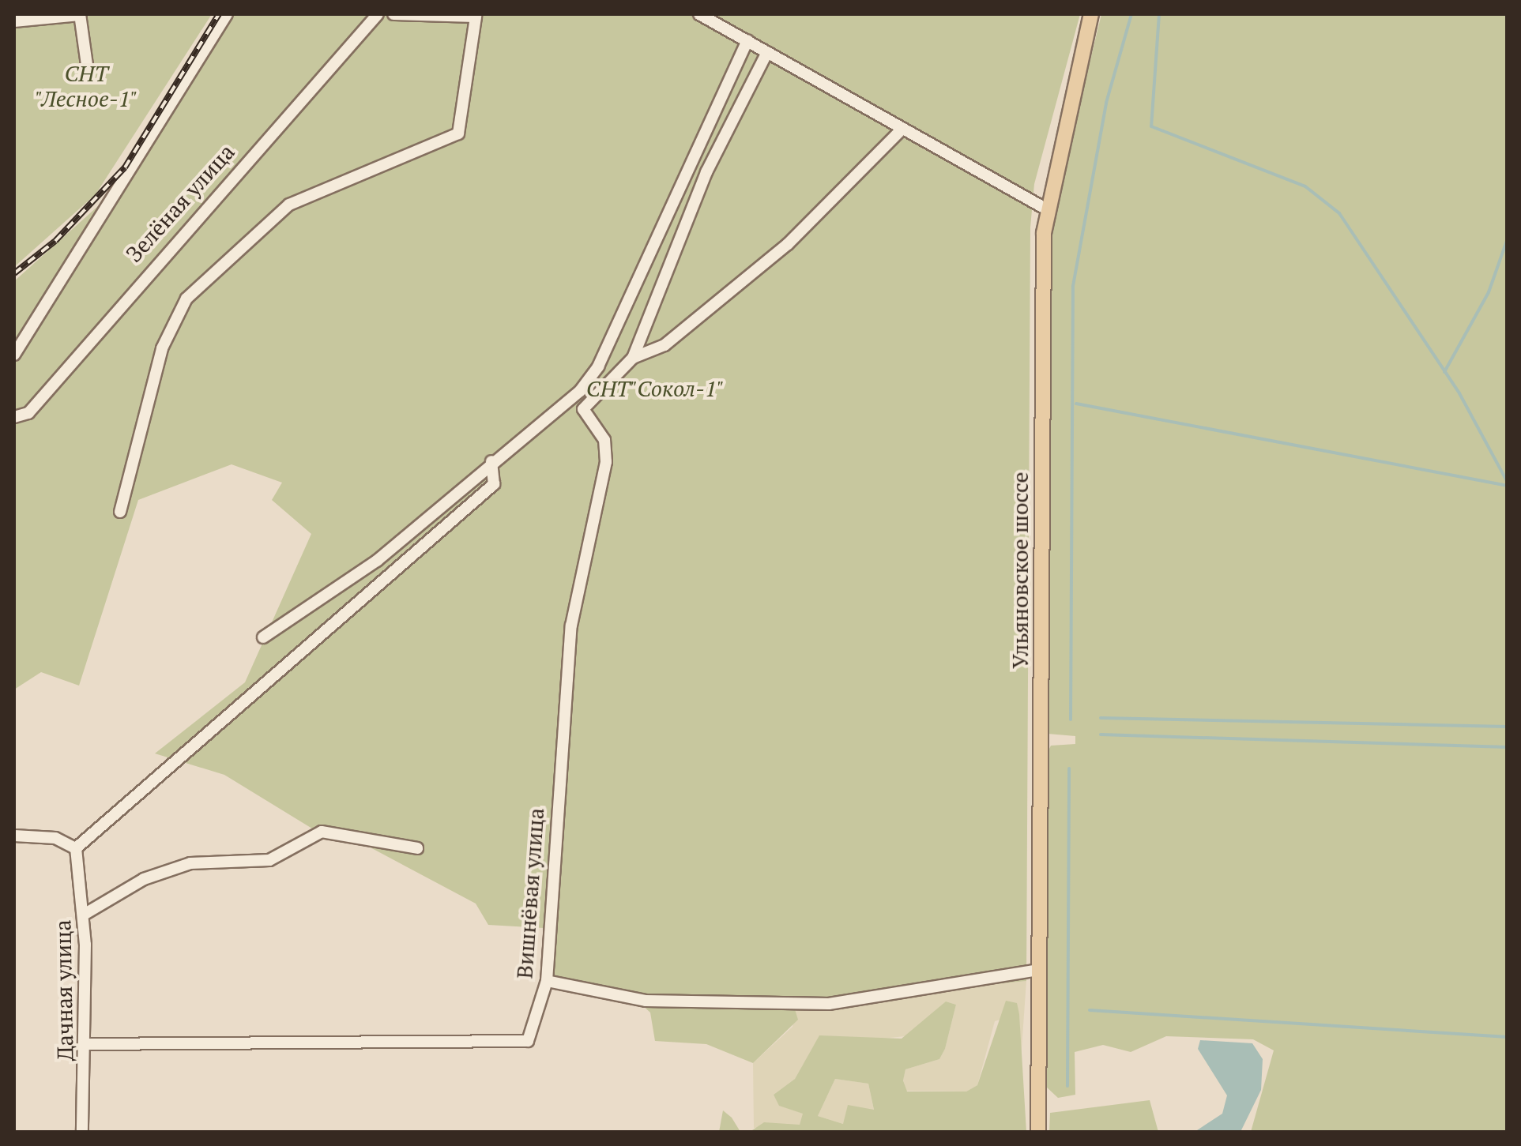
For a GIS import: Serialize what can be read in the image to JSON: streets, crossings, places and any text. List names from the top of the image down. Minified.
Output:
{"streets":{"main road":["Ульяновское шоссе"],"street":["Зелёная улица","Вишнёвая улица","Дачная улица"]},"crossings":[["Вишнёвая улица","Дачная улица"]],"parks":["СНТ \"Лесное-1\"","СНТ\"Сокол-1\""]}
